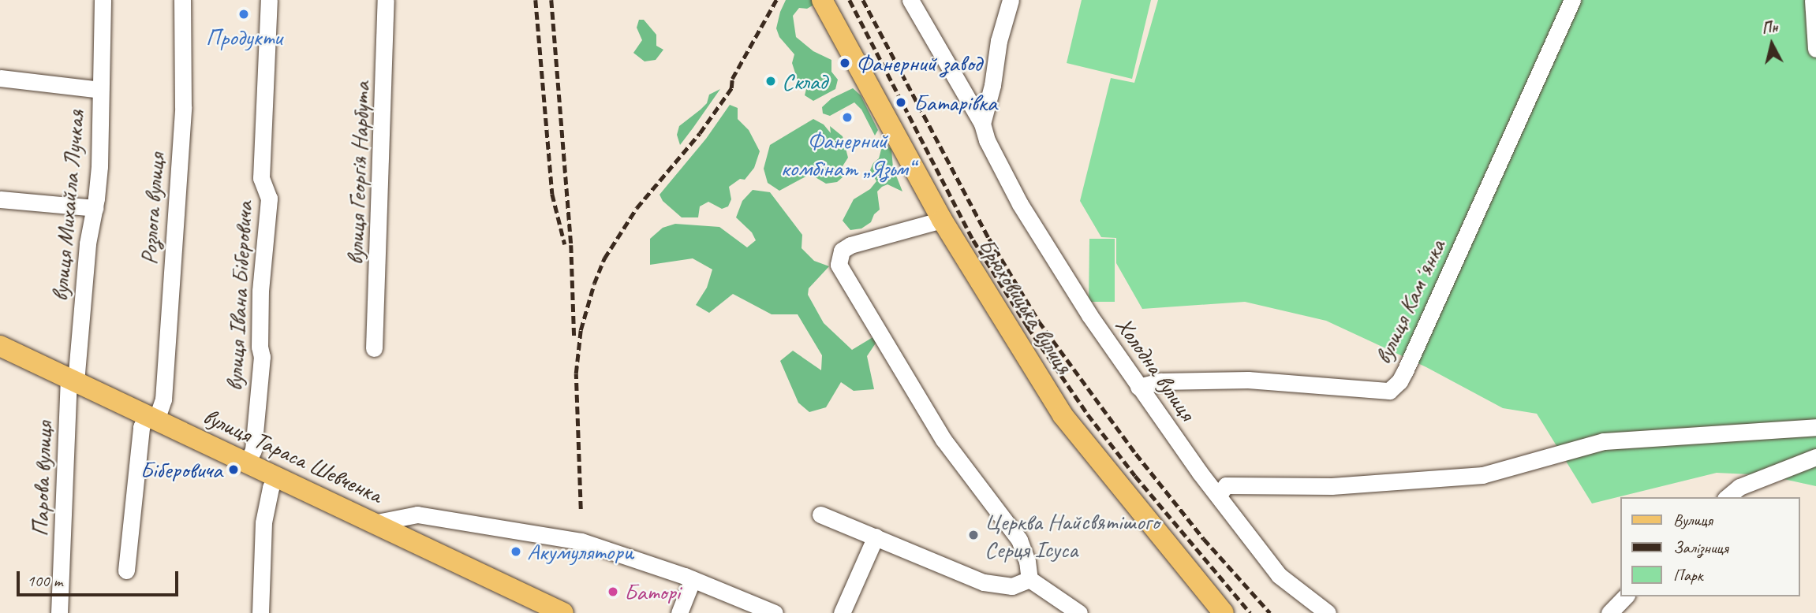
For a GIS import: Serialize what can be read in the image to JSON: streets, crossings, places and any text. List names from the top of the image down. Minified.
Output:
{"streets":{"main road":["Брюховицька вулиця","вулиця Тараса Шевченка"],"street":["вулиця Георгія Нарбута","вулиця Михайла Лучкая","Розлога вулиця","вулиця Івана Біберовича","вулиця Камʼянка","Холодна вулиця","Парова вулиця"]},"crossings":[["вулиця Михайла Лучкая","вулиця Тараса Шевченка"],["вулиця Михайла Лучкая","Парова вулиця"],["Розлога вулиця","вулиця Тараса Шевченка"],["вулиця Івана Біберовича","вулиця Тараса Шевченка"],["вулиця Камʼянка","Холодна вулиця"],["вулиця Тараса Шевченка","Парова вулиця"]],"places":["Продукти","Фанерний завод","Склад","Батарівка","Фанерний комбінат „Язьм“","Біберовича","Церква Найсвятішого Серця Ісуса","Акумулятори","Баторі"],"legend":["Вулиця","Залізниця","Парк"],"scale_bar":"100 m","north":"top"}
